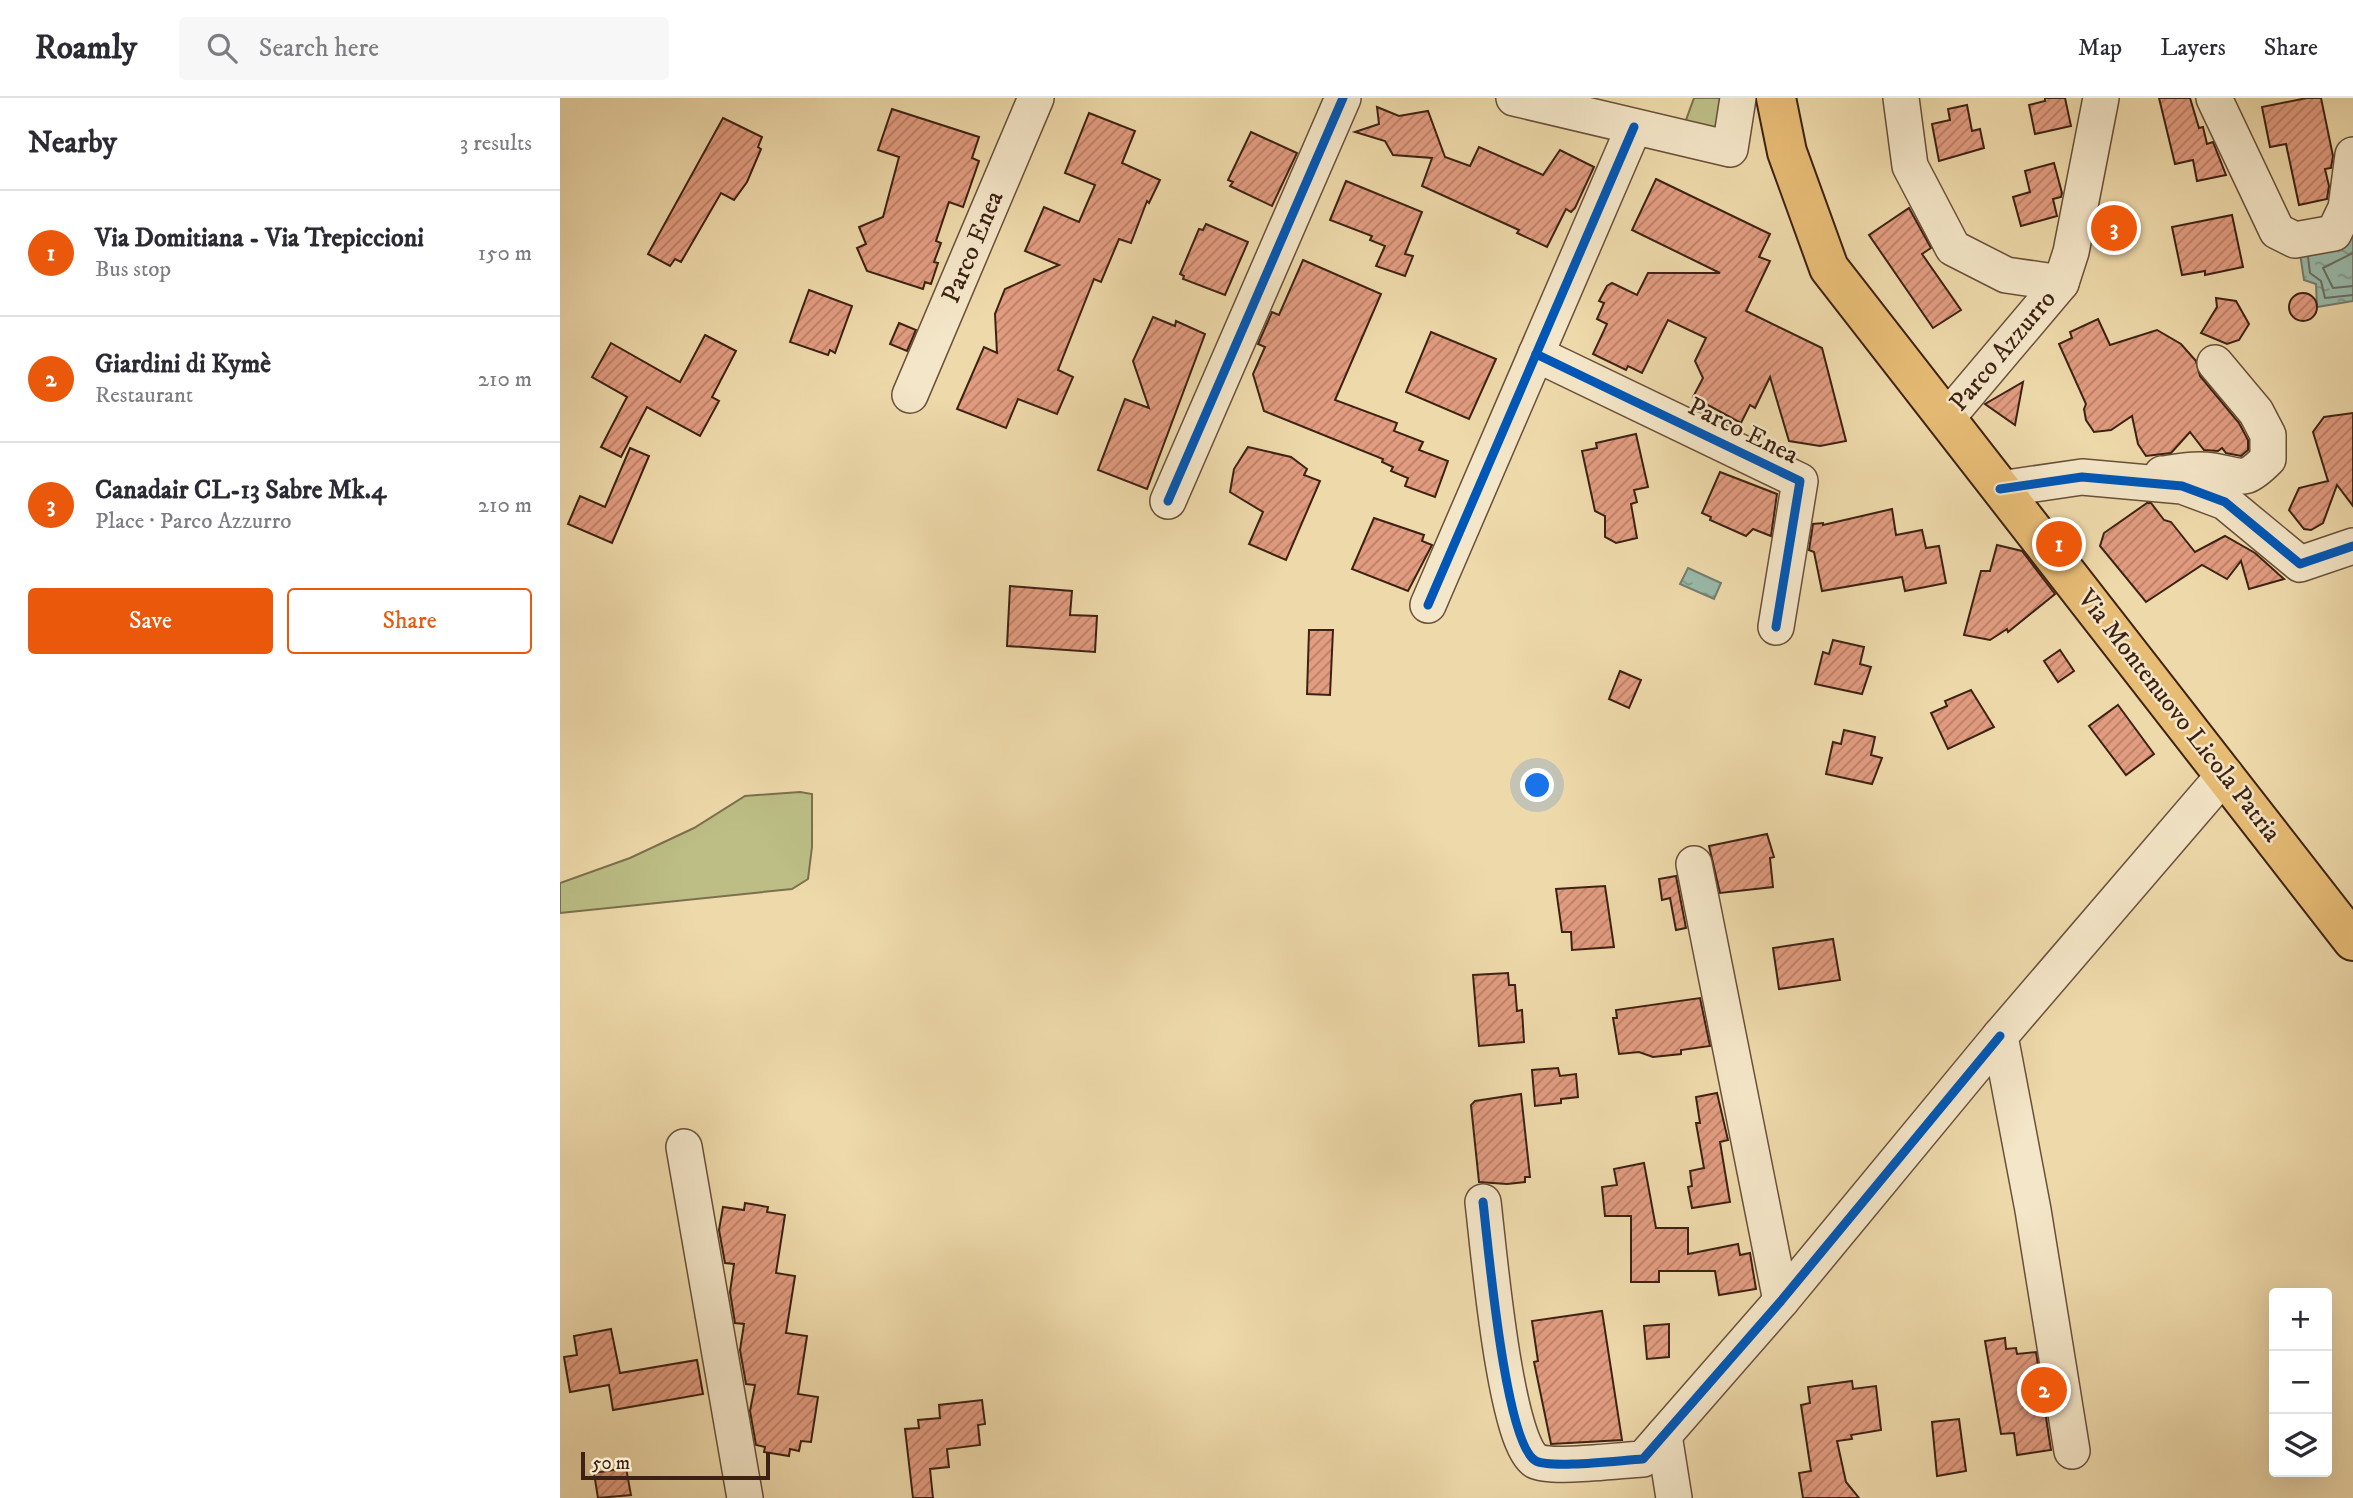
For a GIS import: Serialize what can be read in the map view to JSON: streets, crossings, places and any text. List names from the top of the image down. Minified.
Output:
{"streets":{"main road":["Via Montenuovo Licola Patria"],"street":["Parco Enea","Parco Azzurro"]},"crossings":[["Parco Azzurro","Via Montenuovo Licola Patria"]],"scale_bar":"50 m","page":{"header":"Roamly","search":"Search here","nav":["Map","Layers","Share"],"heading":["Nearby","3 results"],"list":[{"mark":"1","name":"Via Domitiana - Via Trepiccioni","note":"Bus stop","value":"150 m"},{"mark":"2","name":"Giardini di Kymè","note":"Restaurant","value":"210 m"},{"mark":"3","name":"Canadair CL-13 Sabre Mk.4","note":"Place · Parco Azzurro","value":"210 m"}],"pins":["3","1","2"],"buttons":["Save","Share"],"map_buttons":["+","−"],"scale":"50 m"}}
